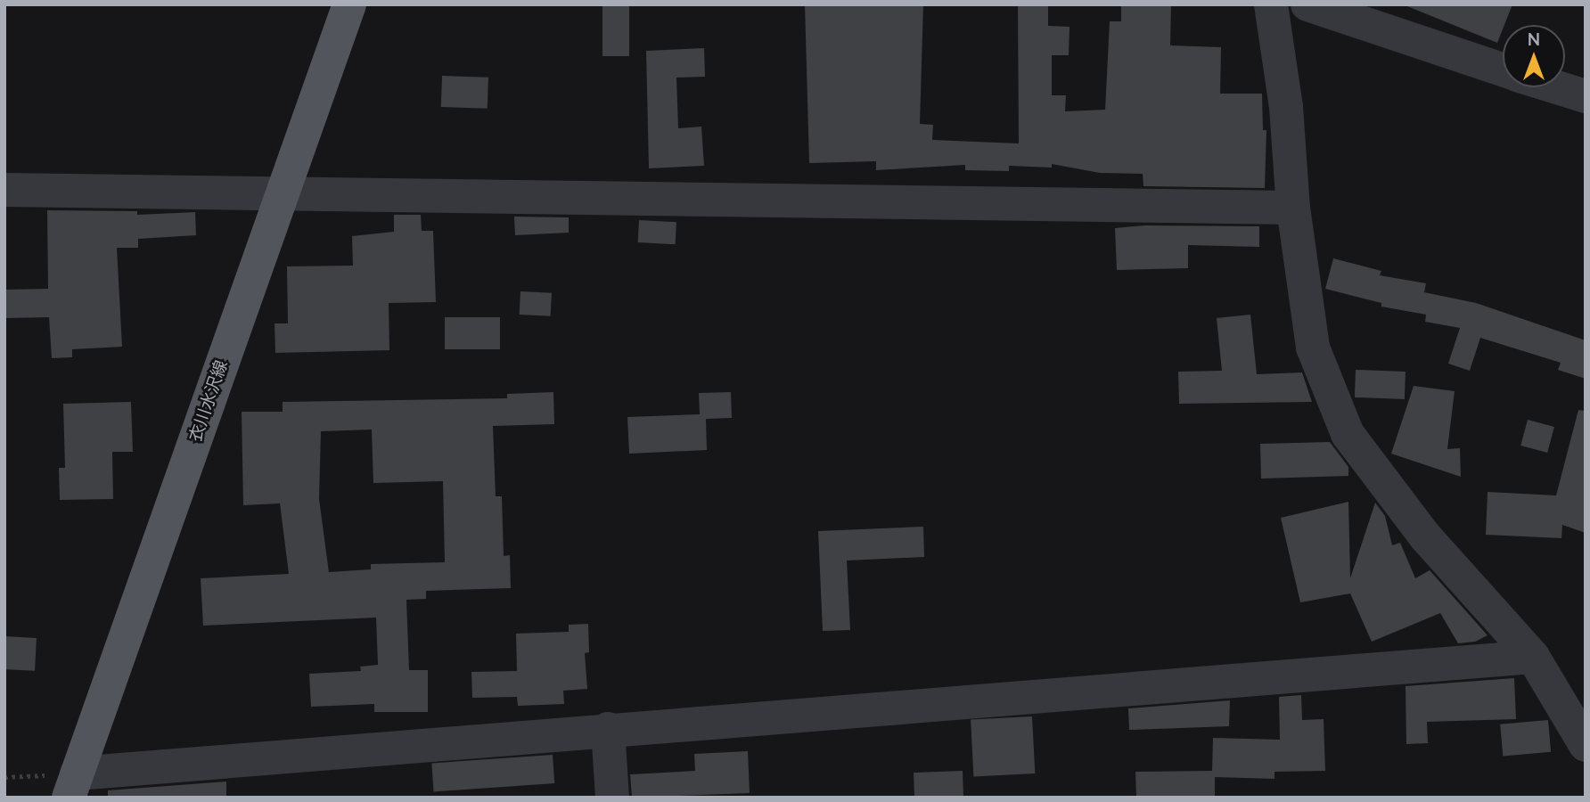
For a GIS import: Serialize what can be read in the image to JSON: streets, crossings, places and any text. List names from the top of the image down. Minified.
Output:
{"streets":{"main road":["衣川水沢線"]},"north":"top"}
